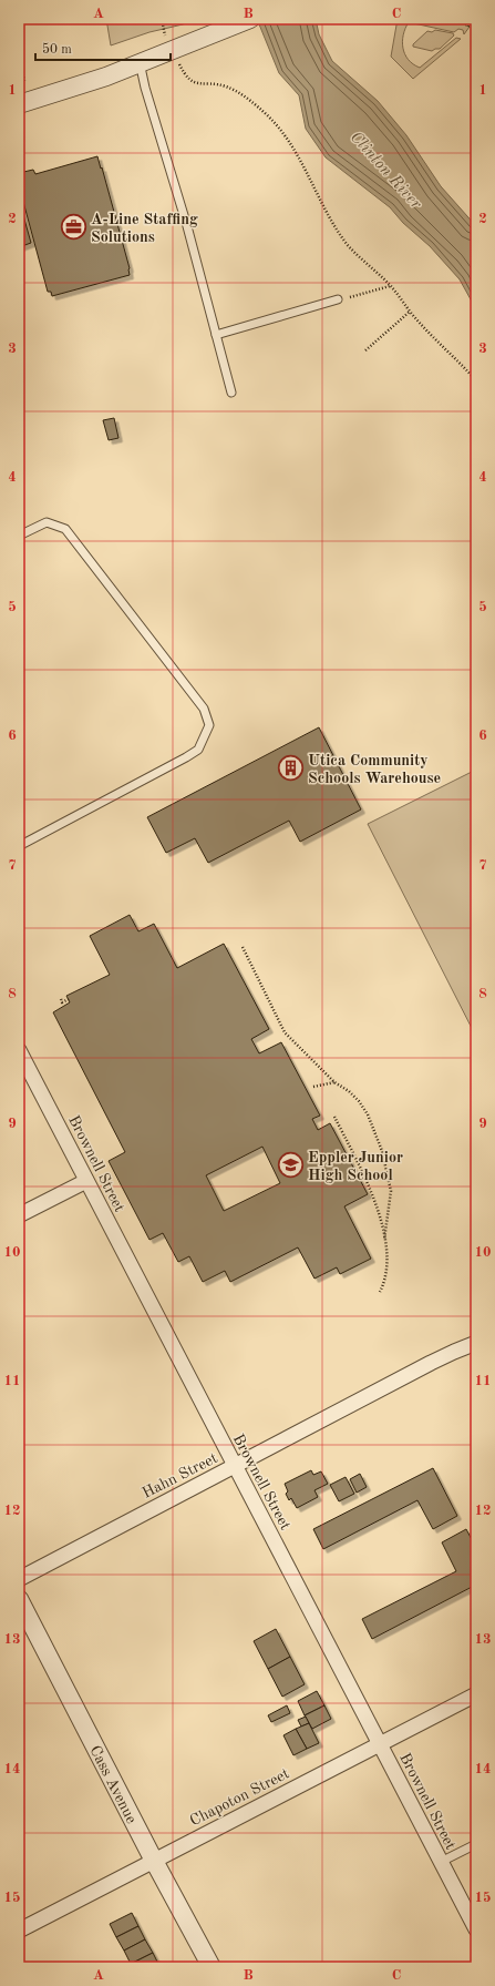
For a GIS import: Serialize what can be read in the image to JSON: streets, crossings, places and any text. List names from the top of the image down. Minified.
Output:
{"streets":{"street":["Brownell Street","Hahn Street","Cass Avenue","Chapoton Street"]},"crossings":[["Brownell Street","Hahn Street"],["Brownell Street","Chapoton Street"],["Cass Avenue","Chapoton Street"]],"water":["Clinton River"],"places":{"office":["A-Line Staffing Solutions"],"building":["Utica Community Schools Warehouse"],"school or university":["Eppler Junior High School"]},"scale_bar":"50 m","grid":{"columns":["A","B","C"],"rows":["1","2","3","4","5","6","7","8","9","10","11","12","13","14","15"]}}
